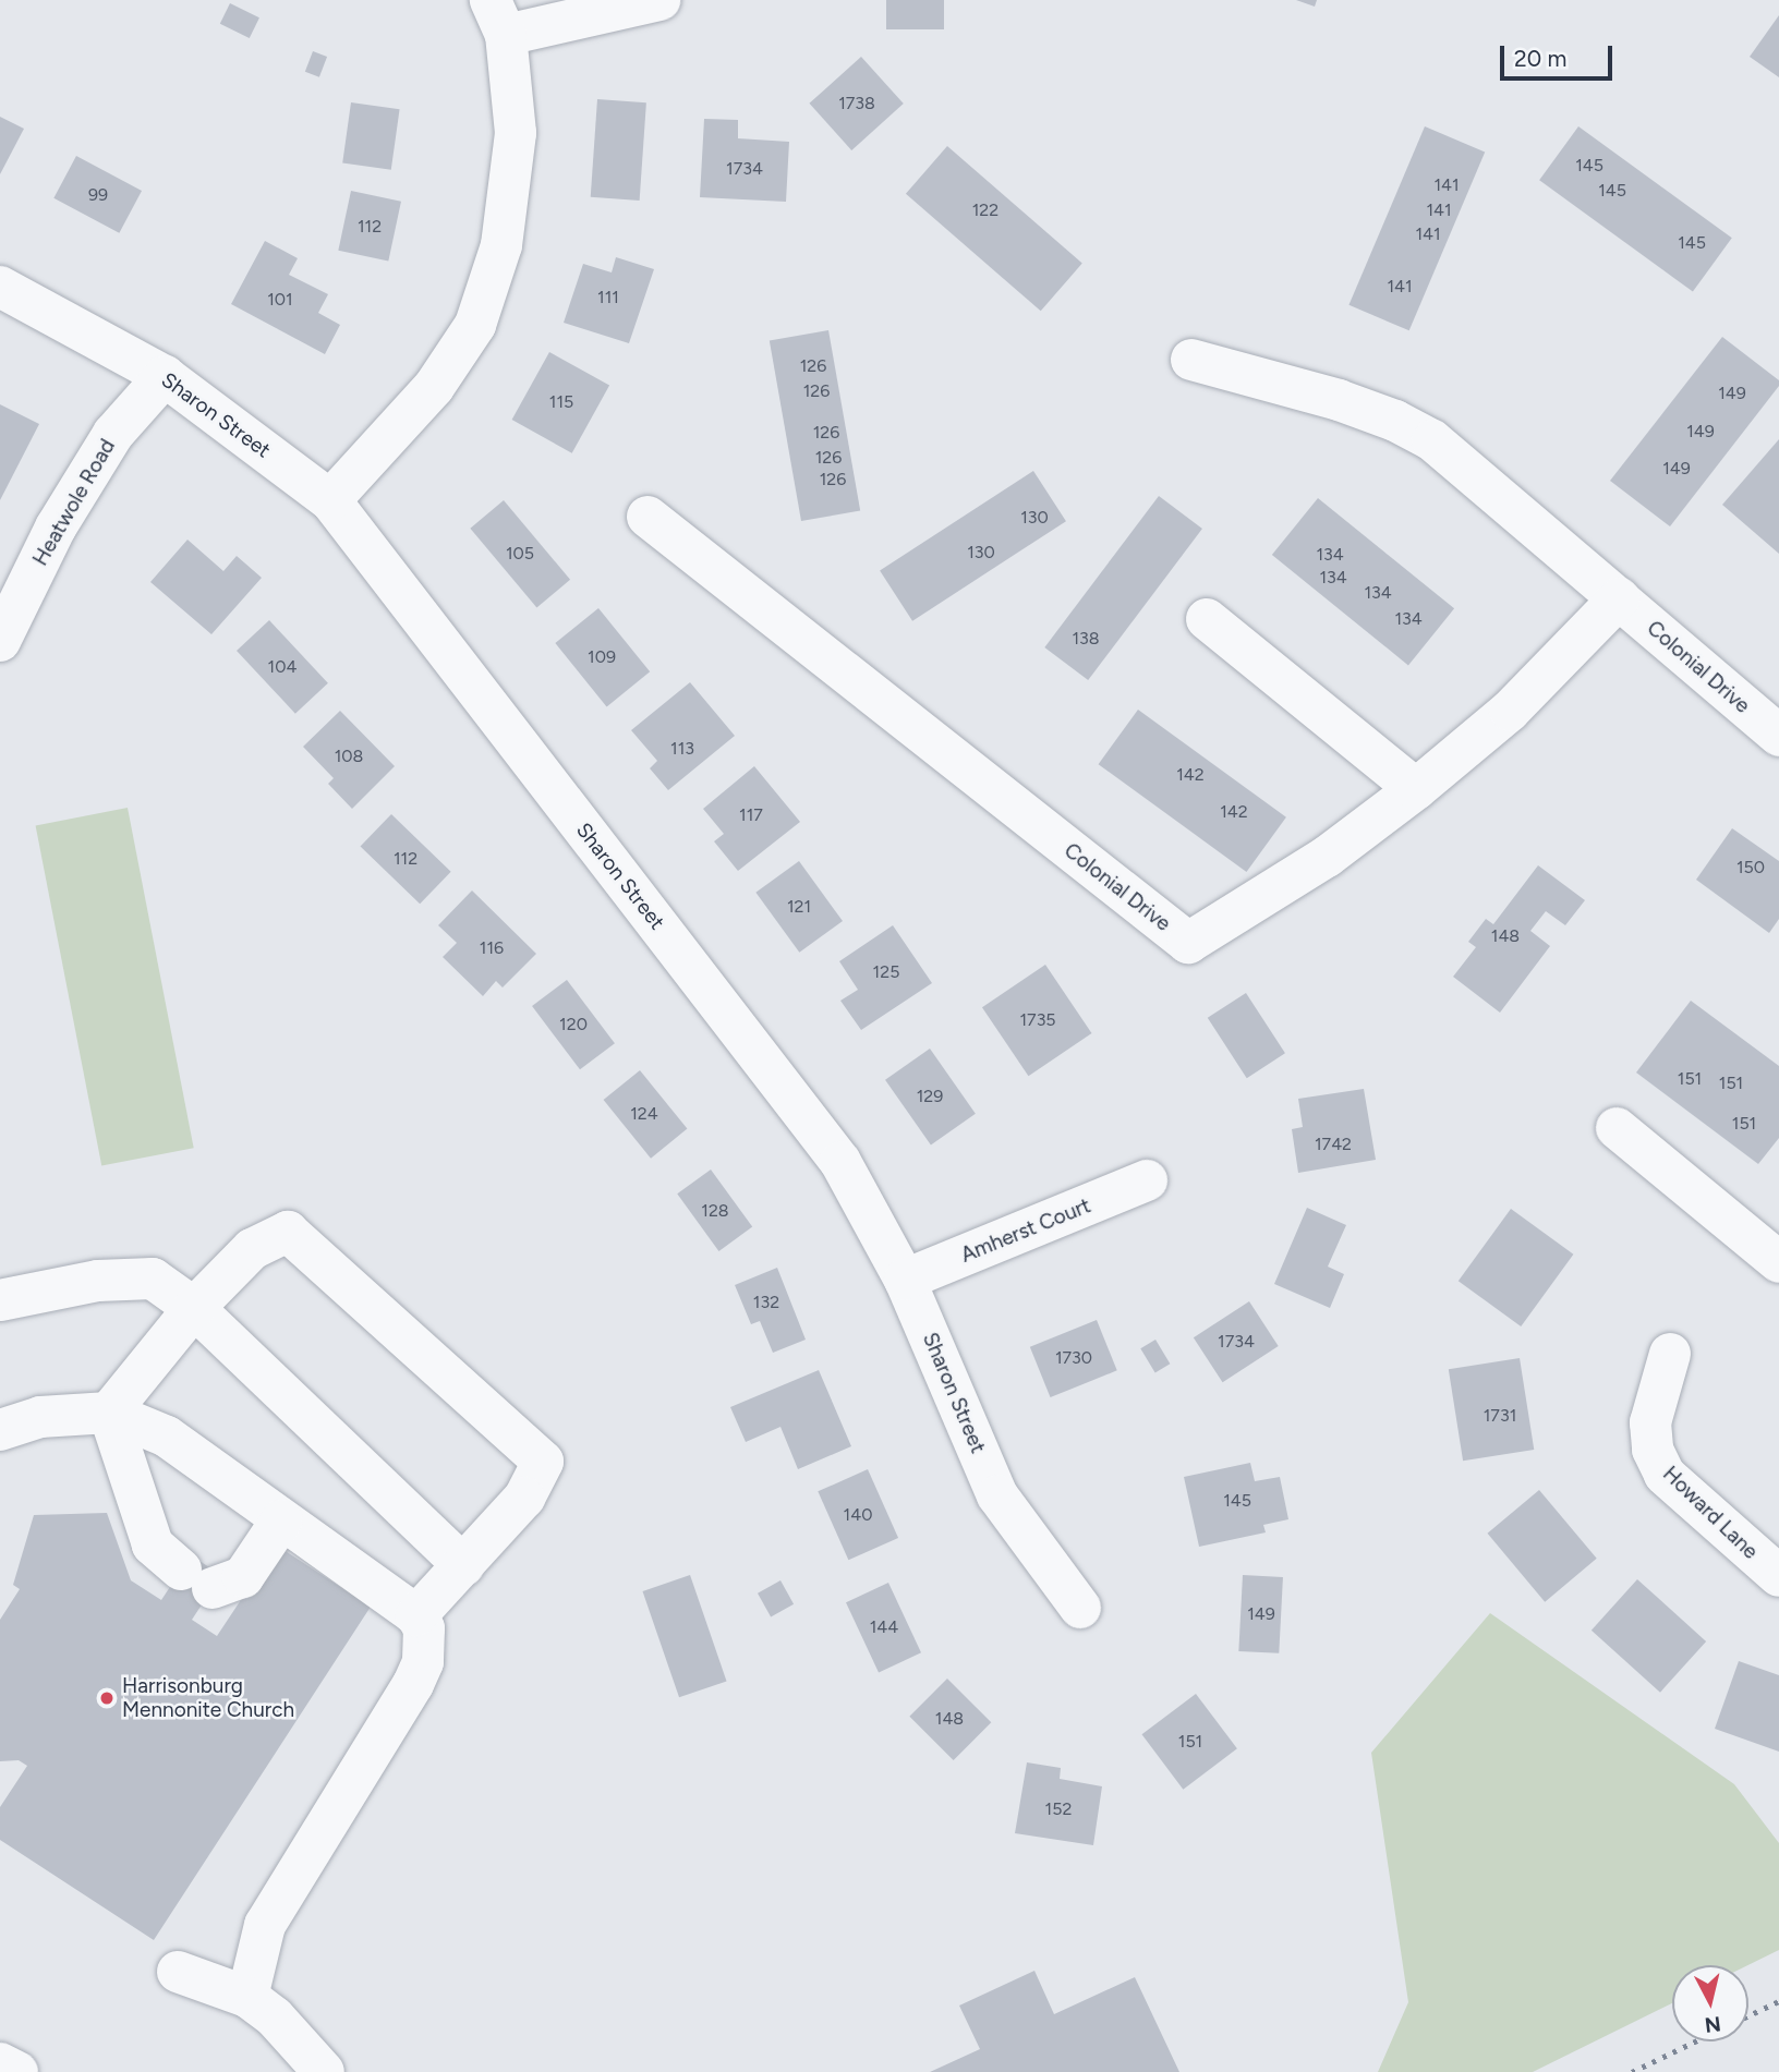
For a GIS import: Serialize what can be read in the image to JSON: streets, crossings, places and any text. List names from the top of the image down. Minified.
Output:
{"streets":{"street":["Sharon Street","Heatwole Road","Colonial Drive","Amherst Court","Howard Lane"]},"crossings":[["Sharon Street","Heatwole Road"],["Sharon Street","Amherst Court"]],"places":["Harrisonburg Mennonite Church"],"house_numbers":["1738","145","1734","141","145","99","122","141","112","141","145","141","111","101","126","126","149","115","149","126","126","149","126","130","130","105","134","134","134","134","138","109","104","113","108","142","142","117","112","150","121","148","116","125","1735","120","151","151","129","124","151","1742","128","132","1734","1730","1731","145","140","149","144","148","151","152"],"scale_bar":"20 m","north":"bottom"}
